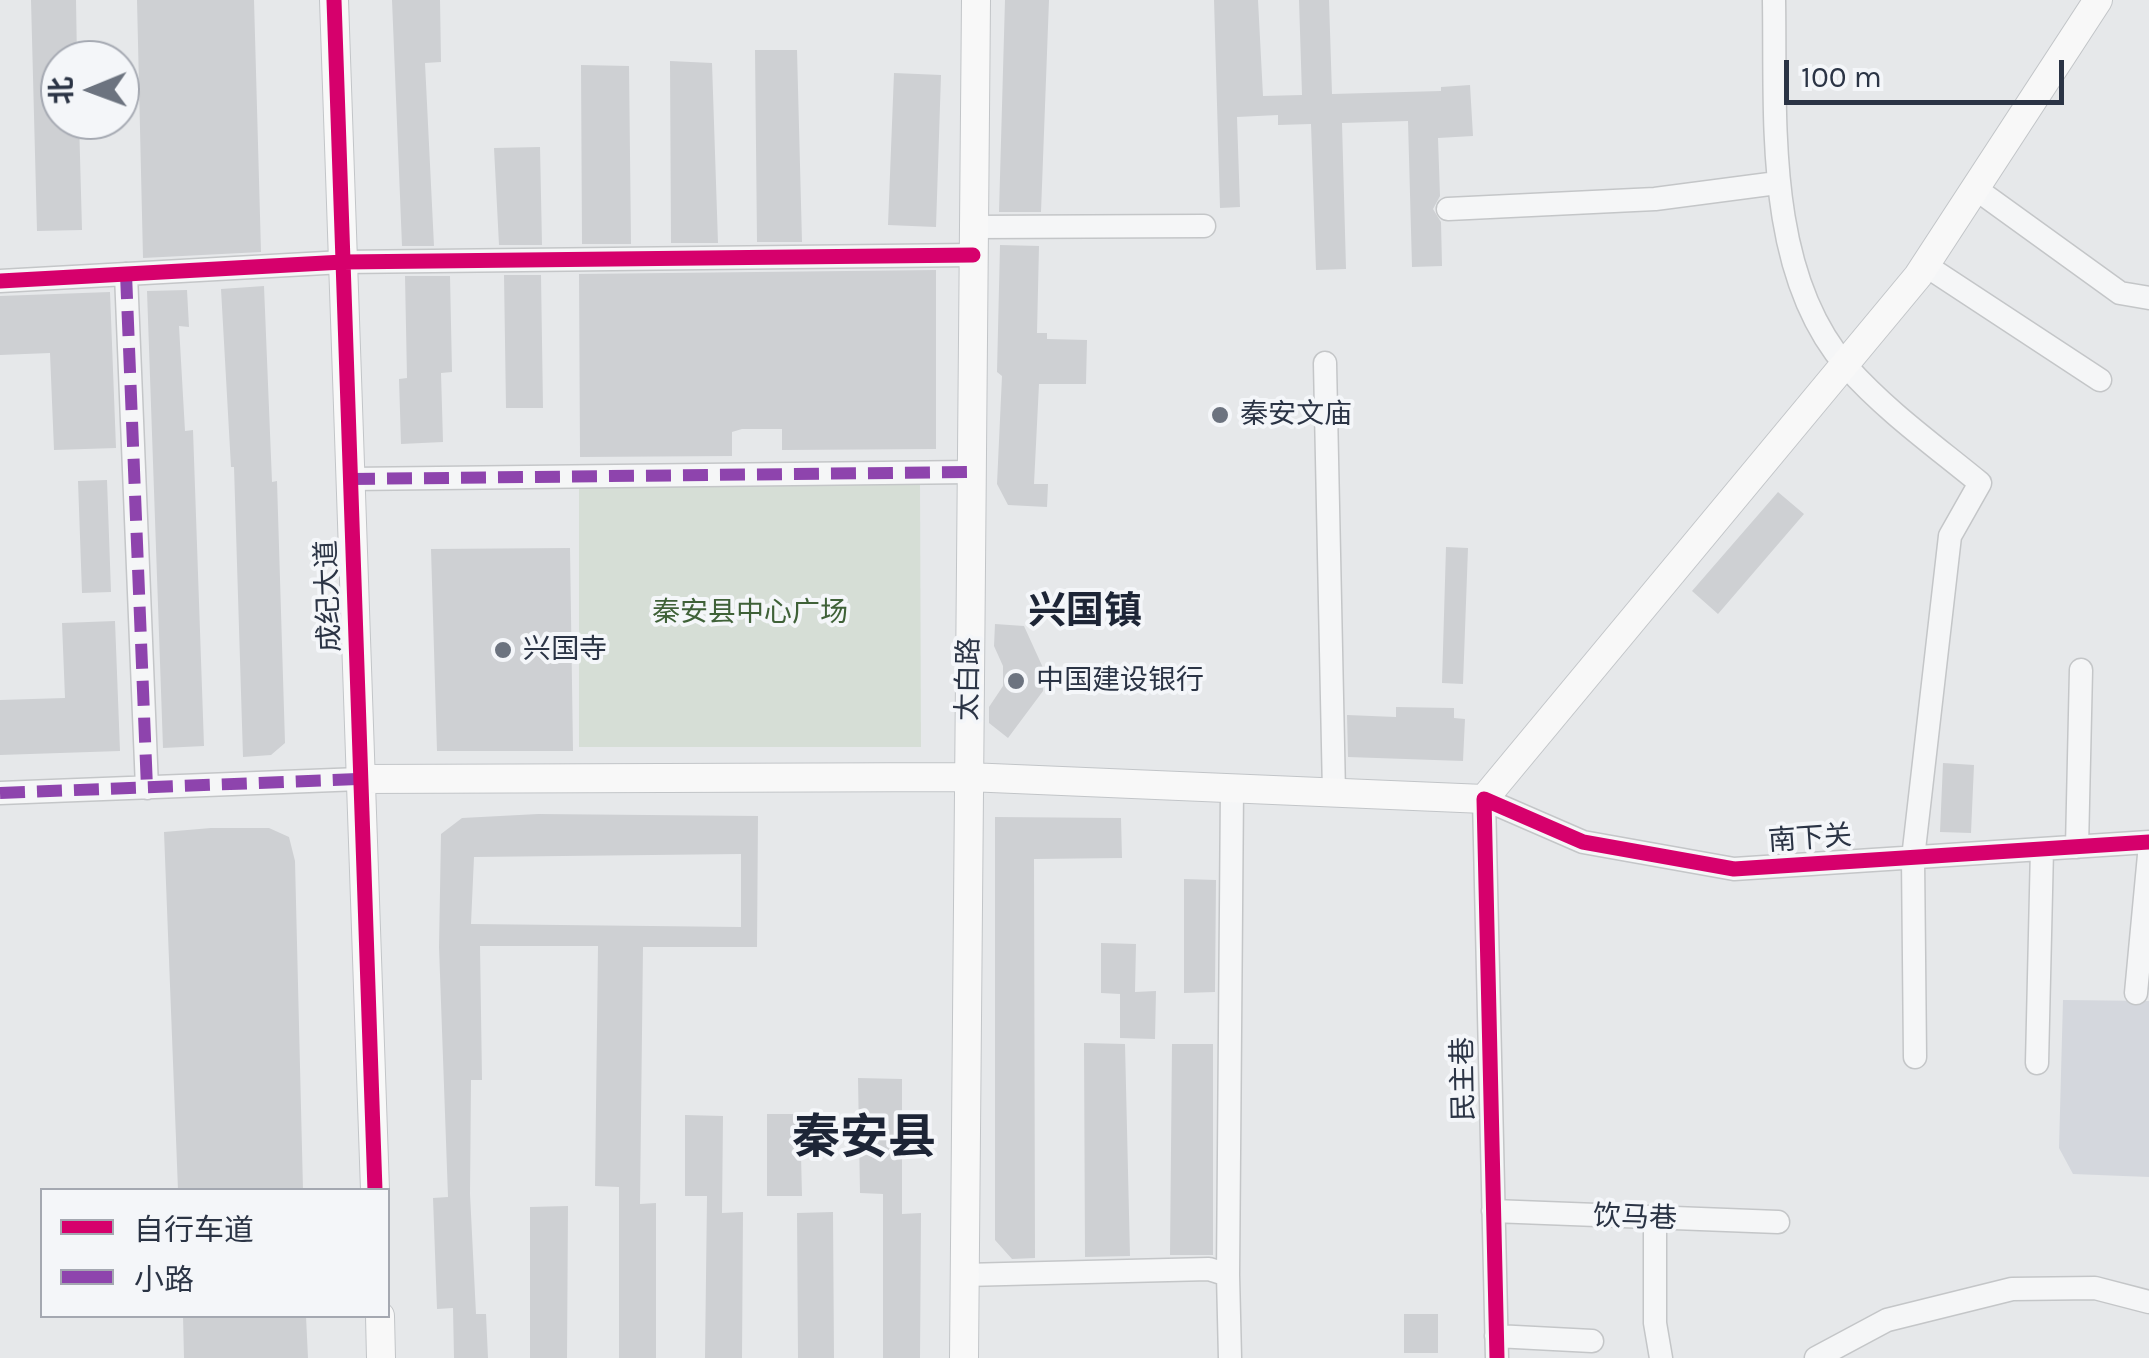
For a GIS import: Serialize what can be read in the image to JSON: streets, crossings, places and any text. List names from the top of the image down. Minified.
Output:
{"streets":{"main road":["成纪大道","太白路"],"street":["南下关","民主巷","饮马巷"]},"crossings":[["南下关","民主巷"],["民主巷","饮马巷"]],"districts":["兴国镇","秦安县"],"parks":["秦安县中心广场"],"places":["秦安文庙","兴国寺","中国建设银行"],"legend":["自行车道","小路"],"scale_bar":"100 m","north":"left"}
